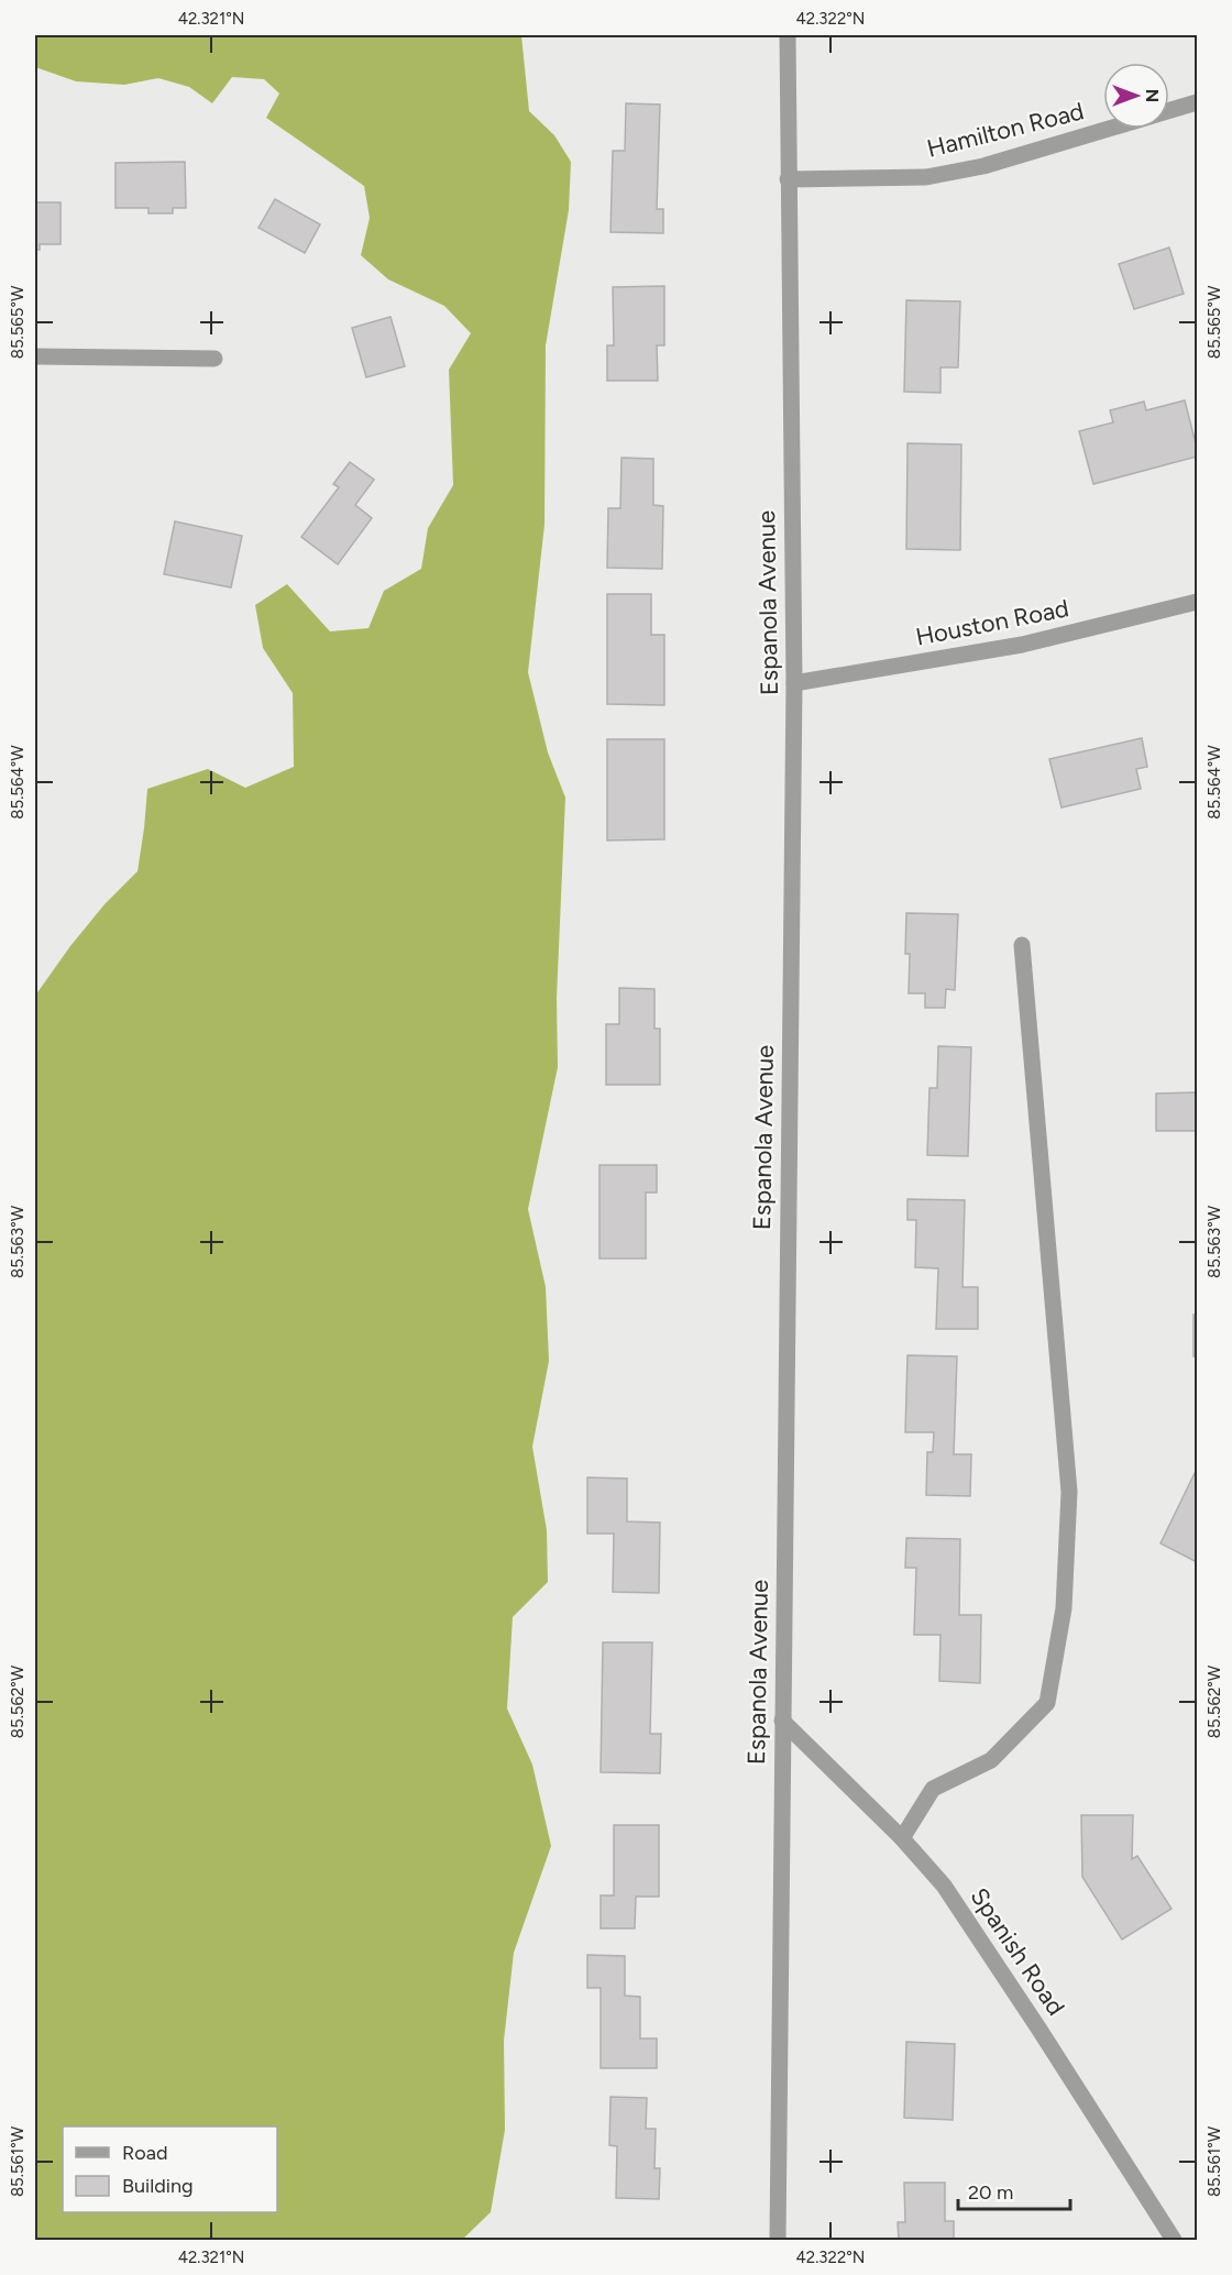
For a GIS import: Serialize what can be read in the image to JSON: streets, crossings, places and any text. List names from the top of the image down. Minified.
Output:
{"streets":{"street":["Hamilton Road","Espanola Avenue","Houston Road","Spanish Road"]},"crossings":[["Hamilton Road","Espanola Avenue"],["Espanola Avenue","Houston Road"],["Espanola Avenue","Spanish Road"]],"legend":["Road","Building"],"scale_bar":"20 m","north":"right","coordinates":["42.321°N","42.322°N","85.565°W","85.564°W","85.563°W","85.562°W","85.561°W"]}
